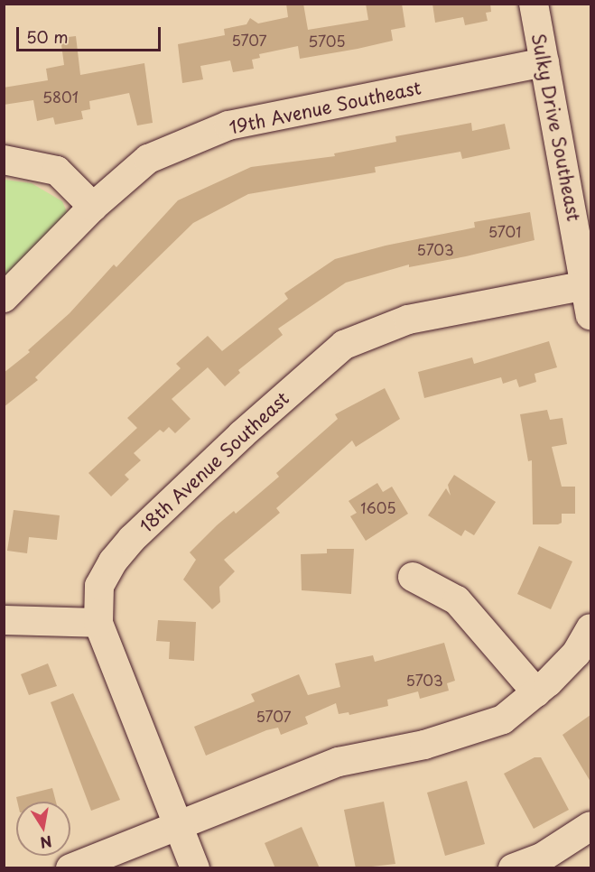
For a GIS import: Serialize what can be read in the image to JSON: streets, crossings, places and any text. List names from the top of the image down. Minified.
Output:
{"streets":{"street":["19th Avenue Southeast","Sulky Drive Southeast","18th Avenue Southeast"]},"crossings":[["19th Avenue Southeast","Sulky Drive Southeast"],["Sulky Drive Southeast","18th Avenue Southeast"]],"house_numbers":["5707","5705","5801","5701","5703","1605","5703","5707"],"scale_bar":"50 m","north":"bottom"}
